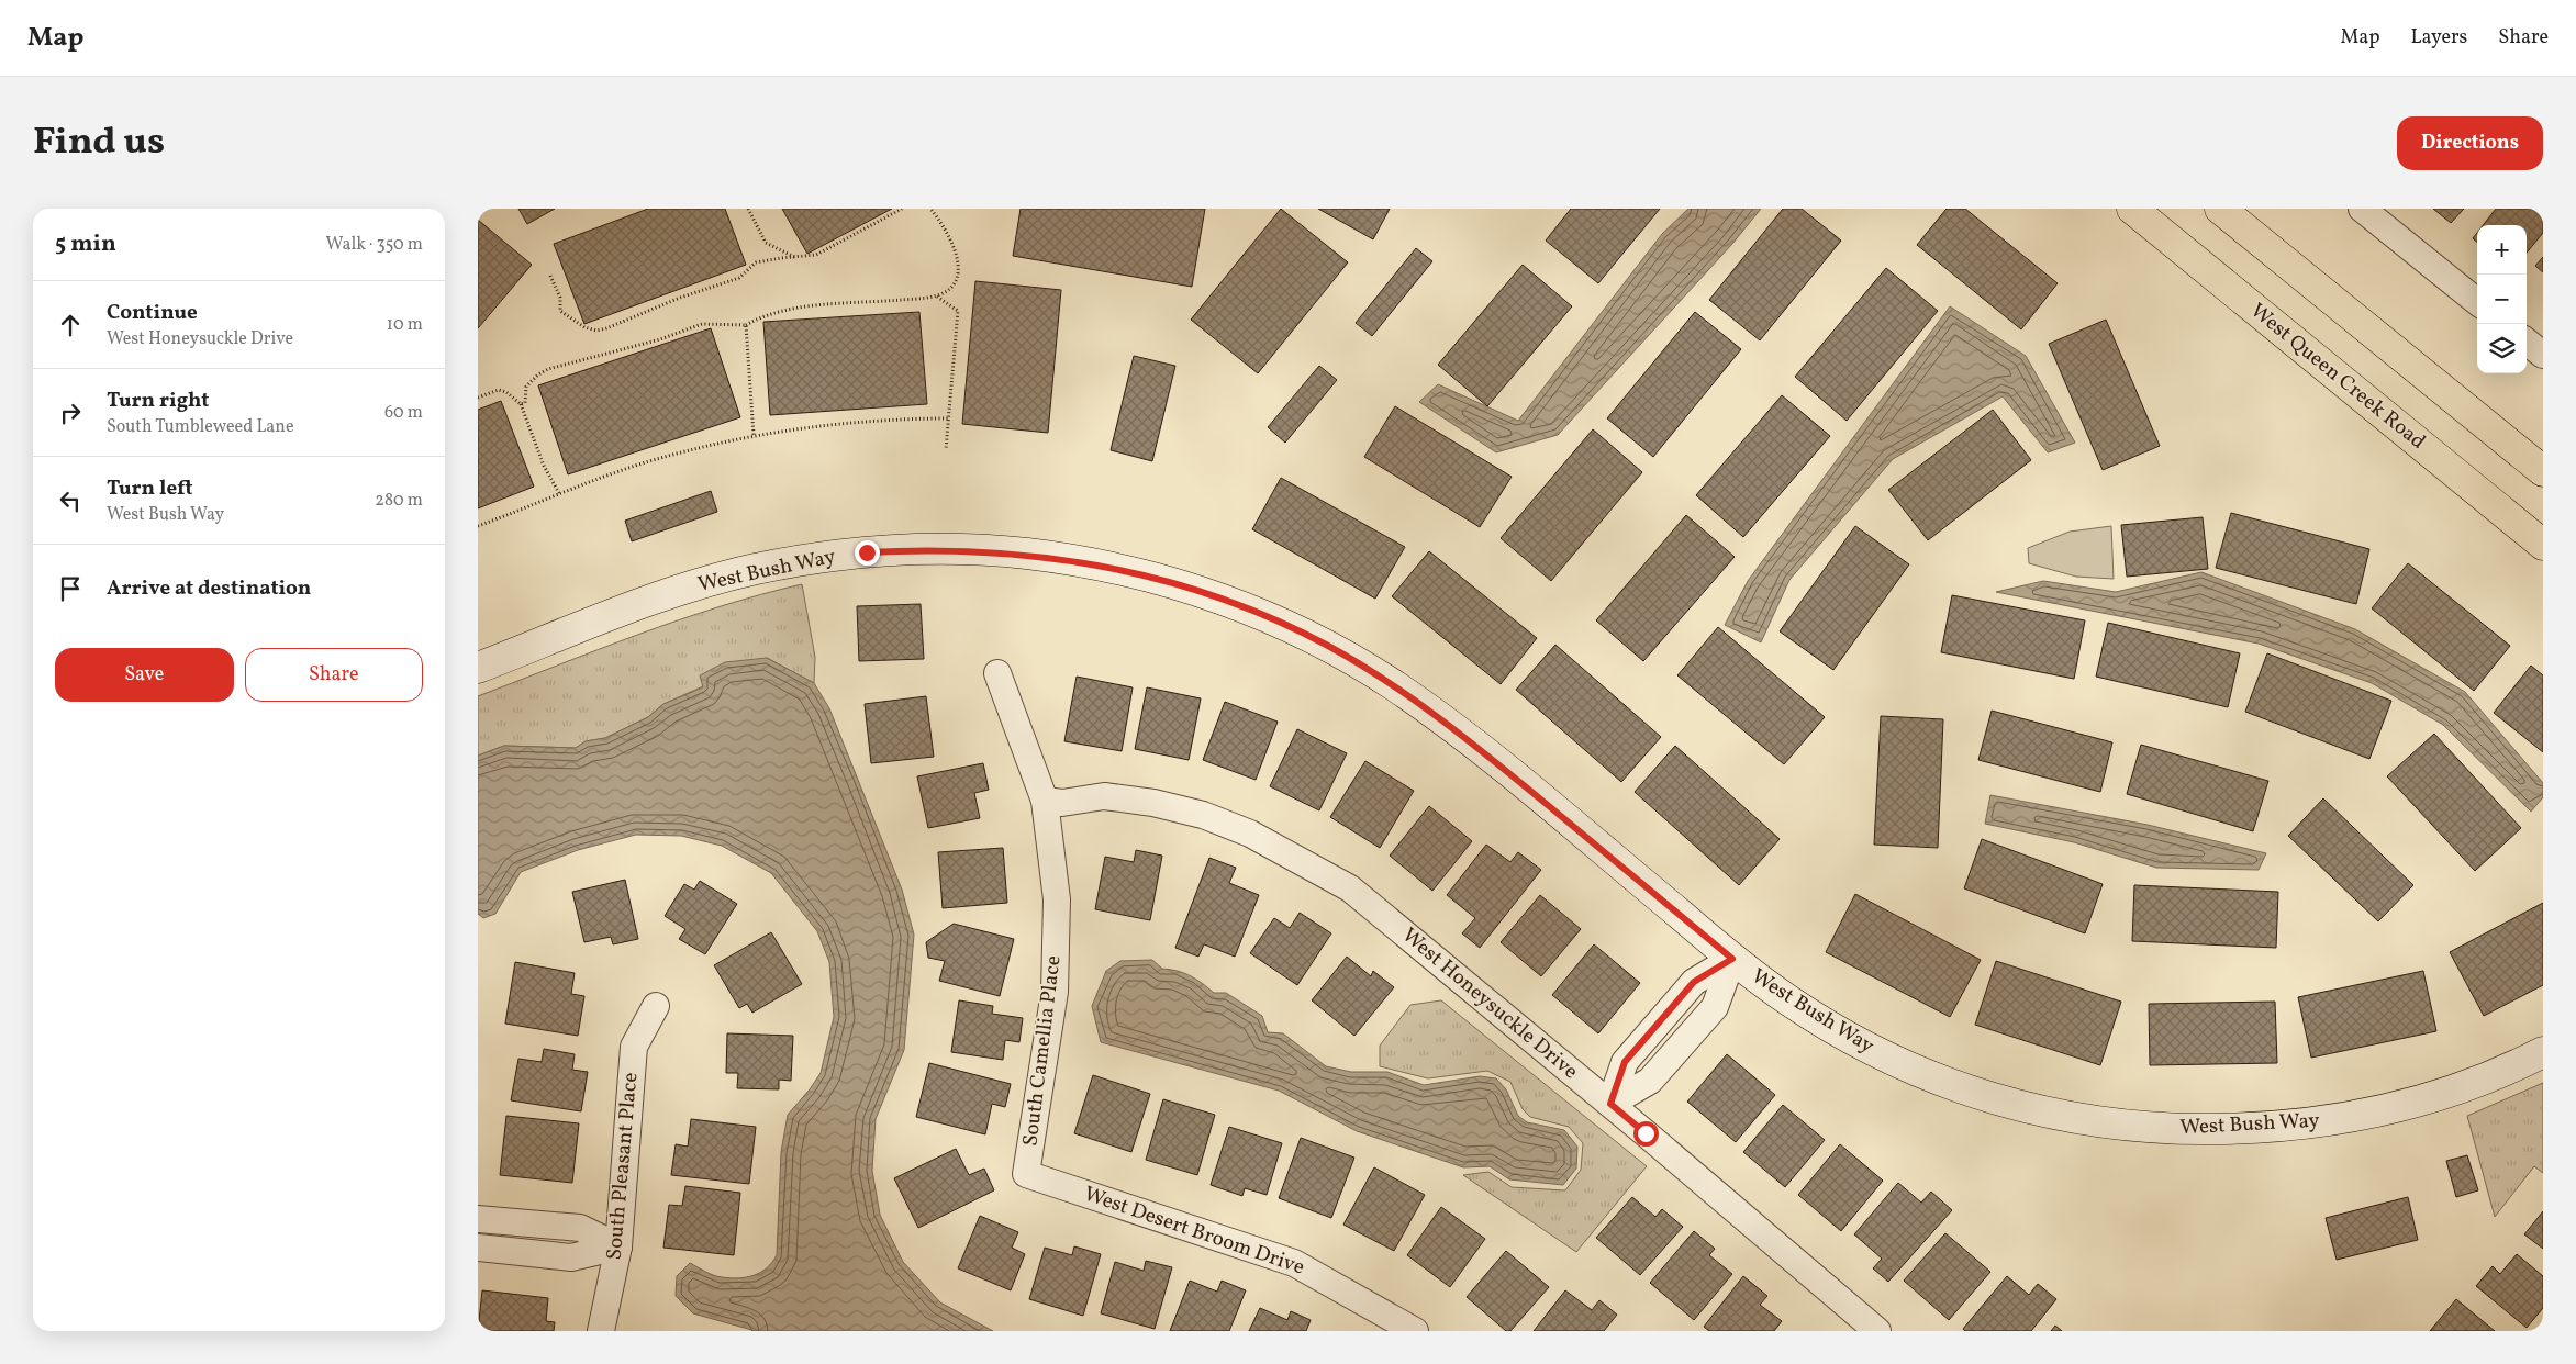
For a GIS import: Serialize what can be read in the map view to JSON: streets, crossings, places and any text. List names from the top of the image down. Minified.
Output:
{"streets":{"main road":["West Queen Creek Road"],"street":["West Bush Way","West Honeysuckle Drive","South Camellia Place","South Pleasant Place","West Desert Broom Drive"]},"crossings":[["West Honeysuckle Drive","South Camellia Place"],["South Camellia Place","West Desert Broom Drive"]],"page":{"header":"Map","nav":["Map","Layers","Share"],"title":"Find us","buttons":["Directions",["Save","Share"]],"heading":["5 min","Walk · 350 m"],"map_buttons":["+","−"],"list":[["Continue","West Honeysuckle Drive","10 m"],["Turn right","South Tumbleweed Lane","60 m"],["Turn left","West Bush Way","280 m"],"Arrive at destination"]}}
